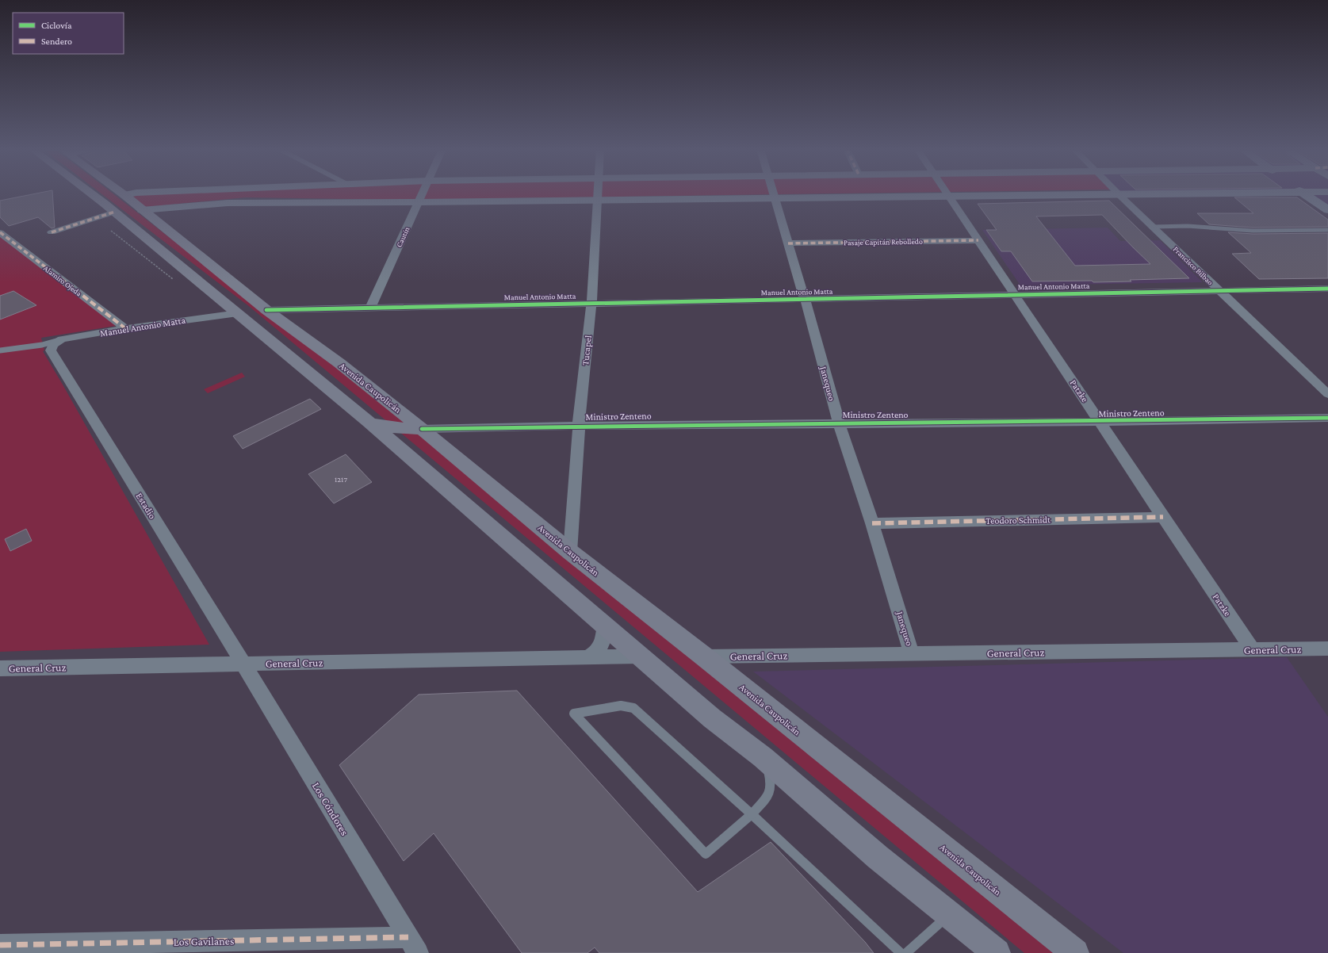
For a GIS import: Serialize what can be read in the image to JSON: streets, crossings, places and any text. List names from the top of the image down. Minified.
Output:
{"streets":{"main road":["Avenida Caupolicán"],"street":["Cautín","Pasaje Capitán Rebolledo","Francisco Bilbao","Alamiro Ojeda","Manuel Antonio Matta","Tucapel","Janequeo","Patzke","Ministro Zenteno","Estadio","Teodoro Schmidt","General Cruz","Los Cóndores","Los Gavilanes"]},"crossings":[["Cautín","Manuel Antonio Matta"],["Pasaje Capitán Rebolledo","Janequeo"],["Pasaje Capitán Rebolledo","Patzke"],["Francisco Bilbao","Manuel Antonio Matta"],["Alamiro Ojeda","Manuel Antonio Matta"],["Manuel Antonio Matta","Tucapel"],["Manuel Antonio Matta","Janequeo"],["Manuel Antonio Matta","Avenida Caupolicán"],["Manuel Antonio Matta","Patzke"],["Manuel Antonio Matta","Estadio"],["Tucapel","Avenida Caupolicán"],["Tucapel","Ministro Zenteno"],["Janequeo","Ministro Zenteno"],["Janequeo","Teodoro Schmidt"],["Janequeo","General Cruz"],["Avenida Caupolicán","Ministro Zenteno"],["Avenida Caupolicán","General Cruz"],["Patzke","Ministro Zenteno"],["Patzke","Teodoro Schmidt"],["Patzke","General Cruz"],["Estadio","General Cruz"],["Estadio","Los Cóndores"],["General Cruz","Los Cóndores"],["Los Cóndores","Los Gavilanes"]],"house_numbers":["1217"],"legend":["Ciclovía","Sendero"]}
